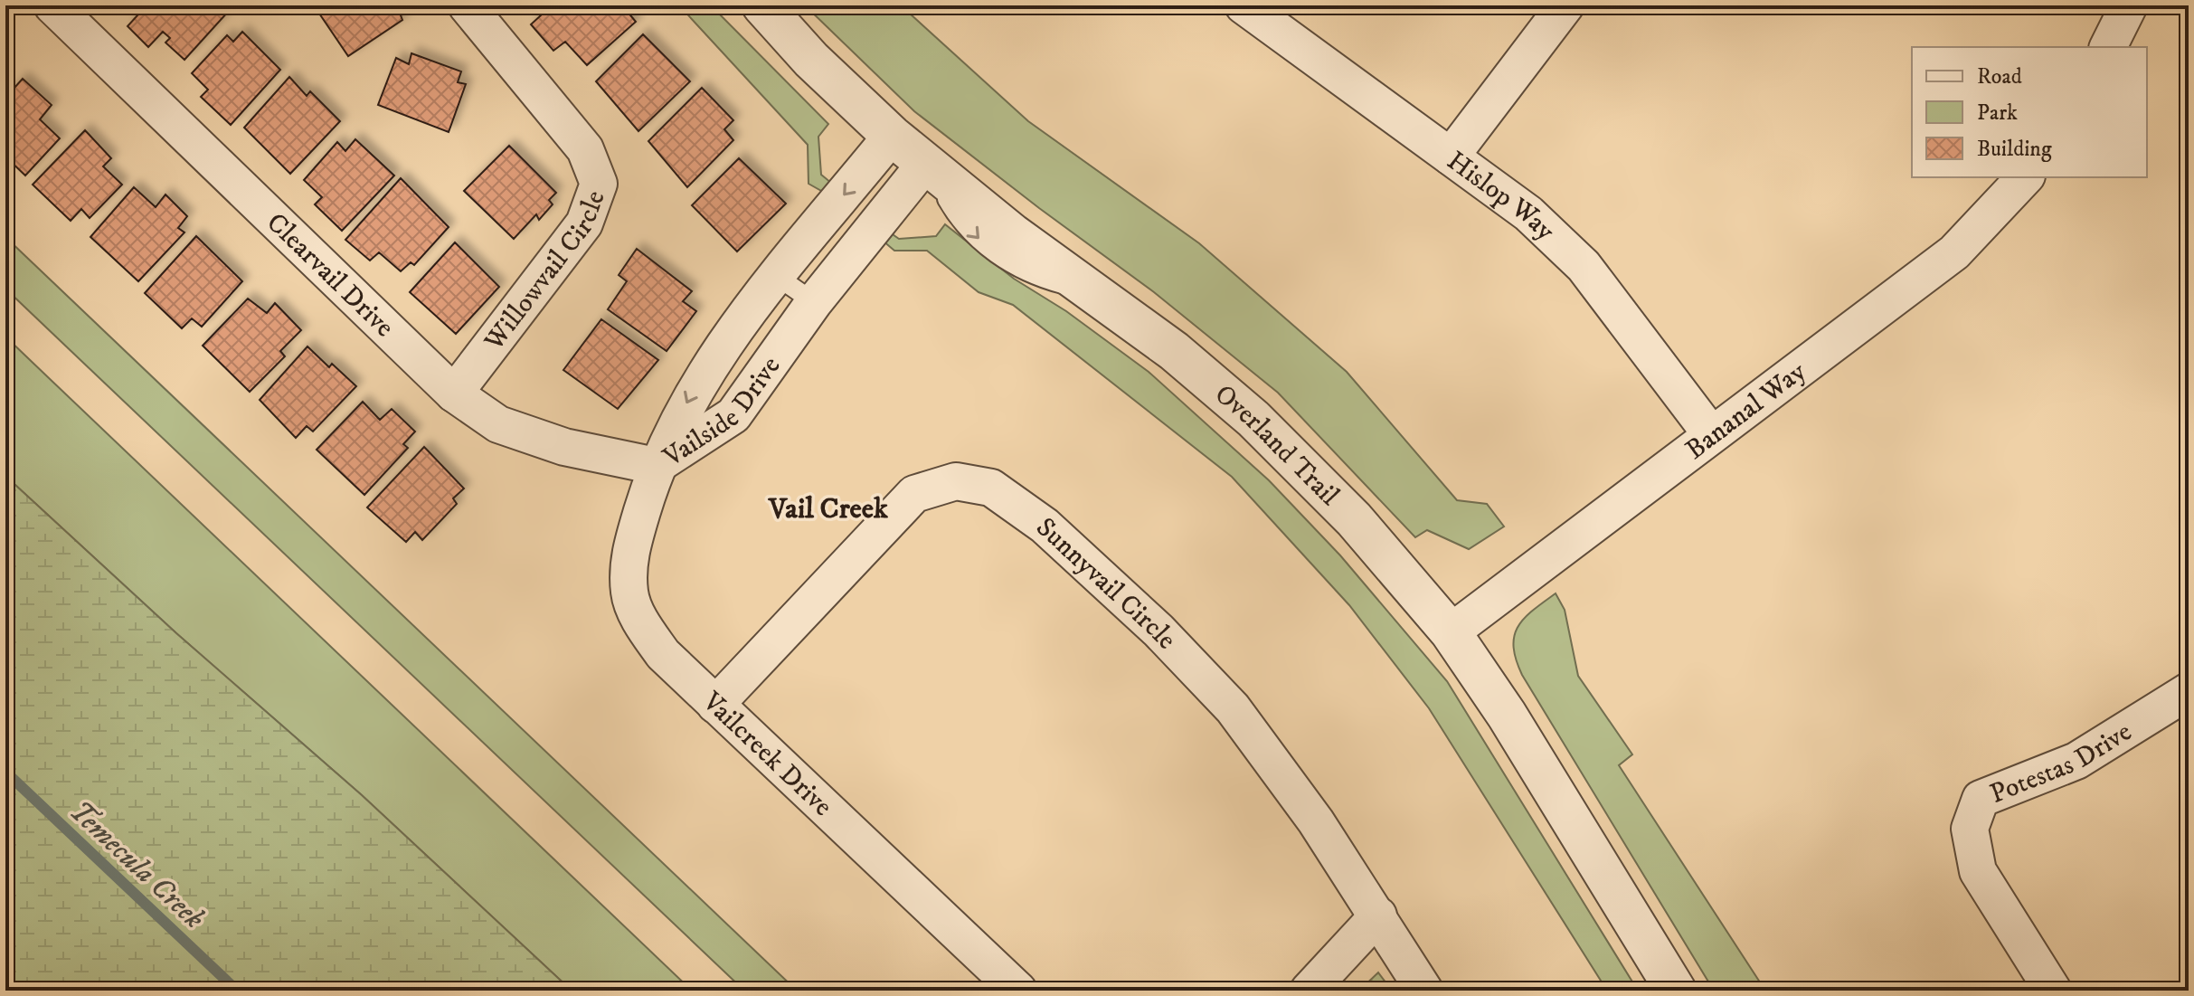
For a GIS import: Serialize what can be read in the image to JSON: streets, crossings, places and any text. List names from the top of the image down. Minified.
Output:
{"streets":{"street":["Hislop Way","Willowvail Circle","Clearvail Drive","Vailside Drive","Bananal Way","Overland Trail","Sunnyvail Circle","Vailcreek Drive","Potestas Drive"]},"crossings":[["Hislop Way","Bananal Way"],["Willowvail Circle","Clearvail Drive"],["Clearvail Drive","Vailside Drive"],["Clearvail Drive","Vailcreek Drive"],["Vailside Drive","Overland Trail"],["Vailside Drive","Vailcreek Drive"],["Bananal Way","Overland Trail"],["Sunnyvail Circle","Vailcreek Drive"]],"districts":["Vail Creek"],"water":["Temecula Creek"],"legend":["Road","Park","Building"]}
